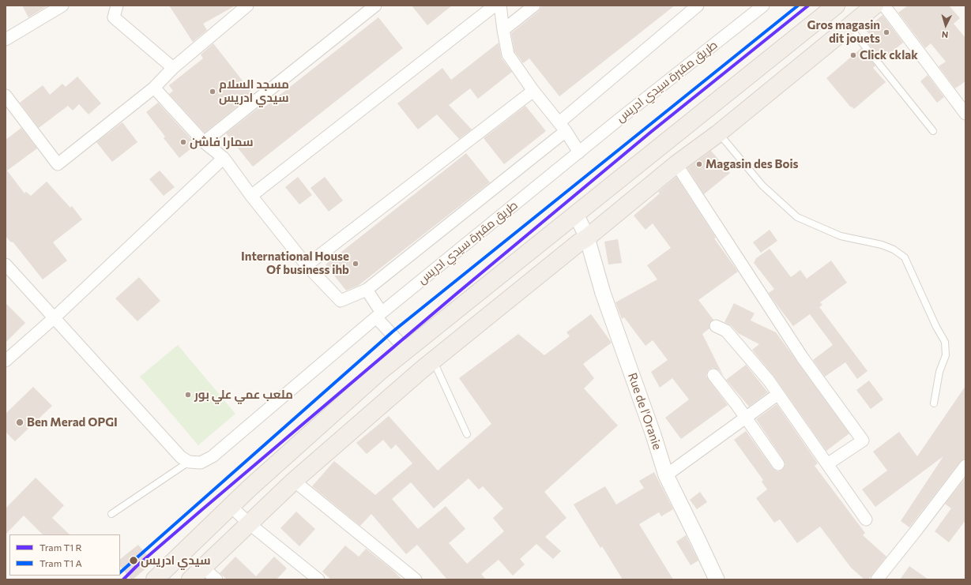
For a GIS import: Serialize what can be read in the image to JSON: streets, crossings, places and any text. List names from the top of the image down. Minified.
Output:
{"streets":{"street":["طريق مقبرة سيدي ادريس","Rue de l'Oranie"]},"places":["Gros magasin dit jouets","Click cklak","مسجد السلام سيدي ادريس","سمارا فاشن","Magasin des Bois","International House Of business ihb","ملعب عمي علي بور","Ben Merad OPGI","سيدي ادريس"],"legend":["Tram T1 R","Tram T1 A"],"north":"bottom"}
